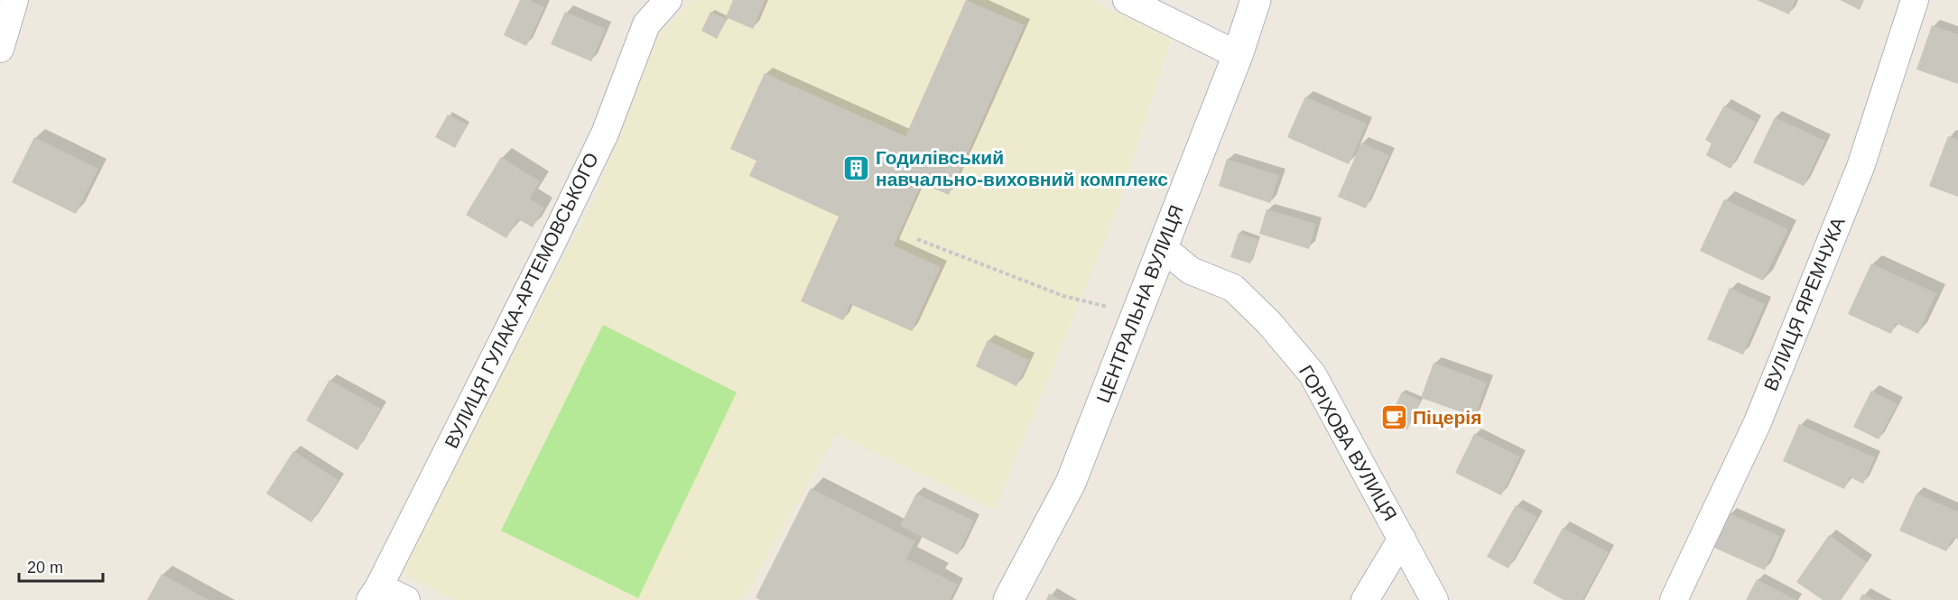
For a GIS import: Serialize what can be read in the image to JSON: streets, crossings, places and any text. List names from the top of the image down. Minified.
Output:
{"streets":{"main road":["ЦЕНТРАЛЬНА ВУЛИЦЯ"],"street":["ВУЛИЦЯ ГУЛАКА-АРТЕМОВСЬКОГО","ВУЛИЦЯ ЯРЕМЧУКА","ГОРІХОВА ВУЛИЦЯ"]},"crossings":[["ЦЕНТРАЛЬНА ВУЛИЦЯ","ГОРІХОВА ВУЛИЦЯ"]],"places":{"building":["Годилівський навчально-виховний комплекс"],"cafe":["Піцерія"]},"scale_bar":"20 m"}
